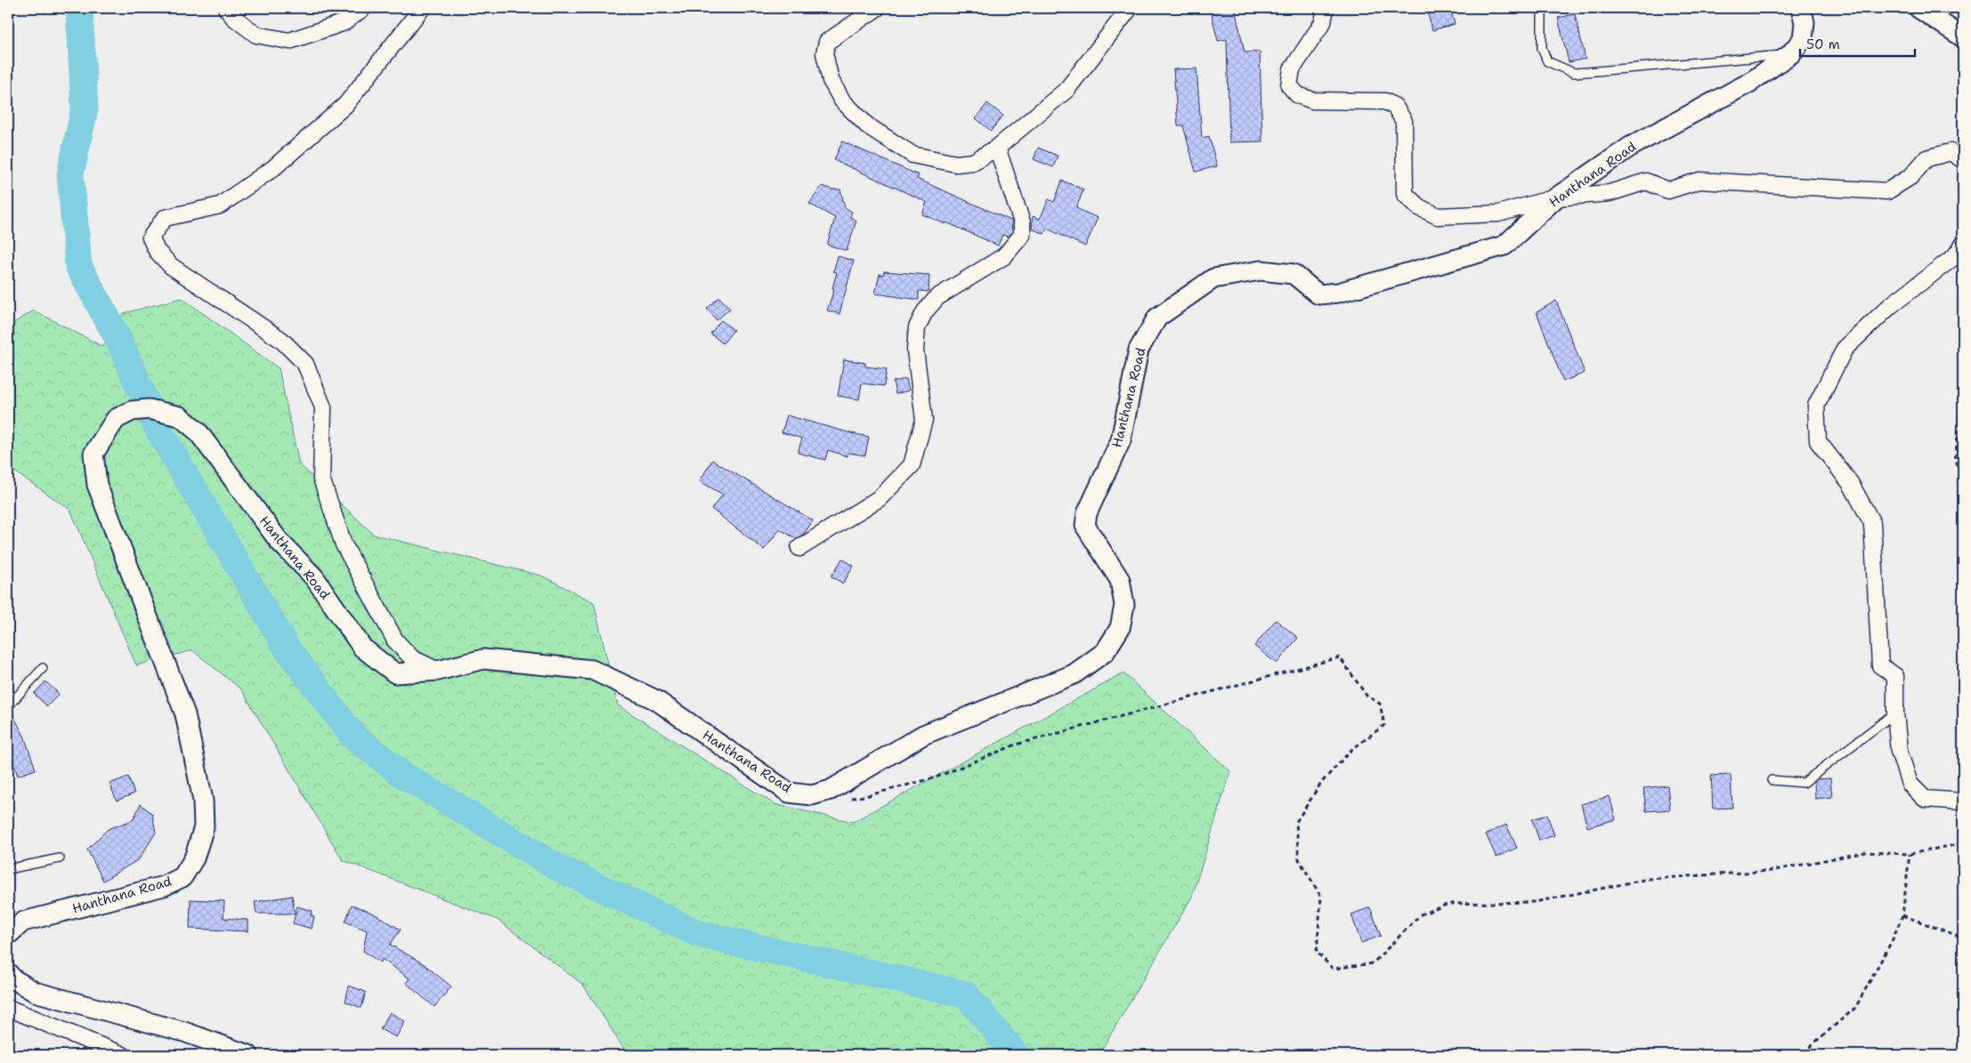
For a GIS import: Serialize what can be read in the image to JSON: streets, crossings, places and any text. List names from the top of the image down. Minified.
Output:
{"streets":{"street":["Hanthana Road"]},"scale_bar":"50 m"}
